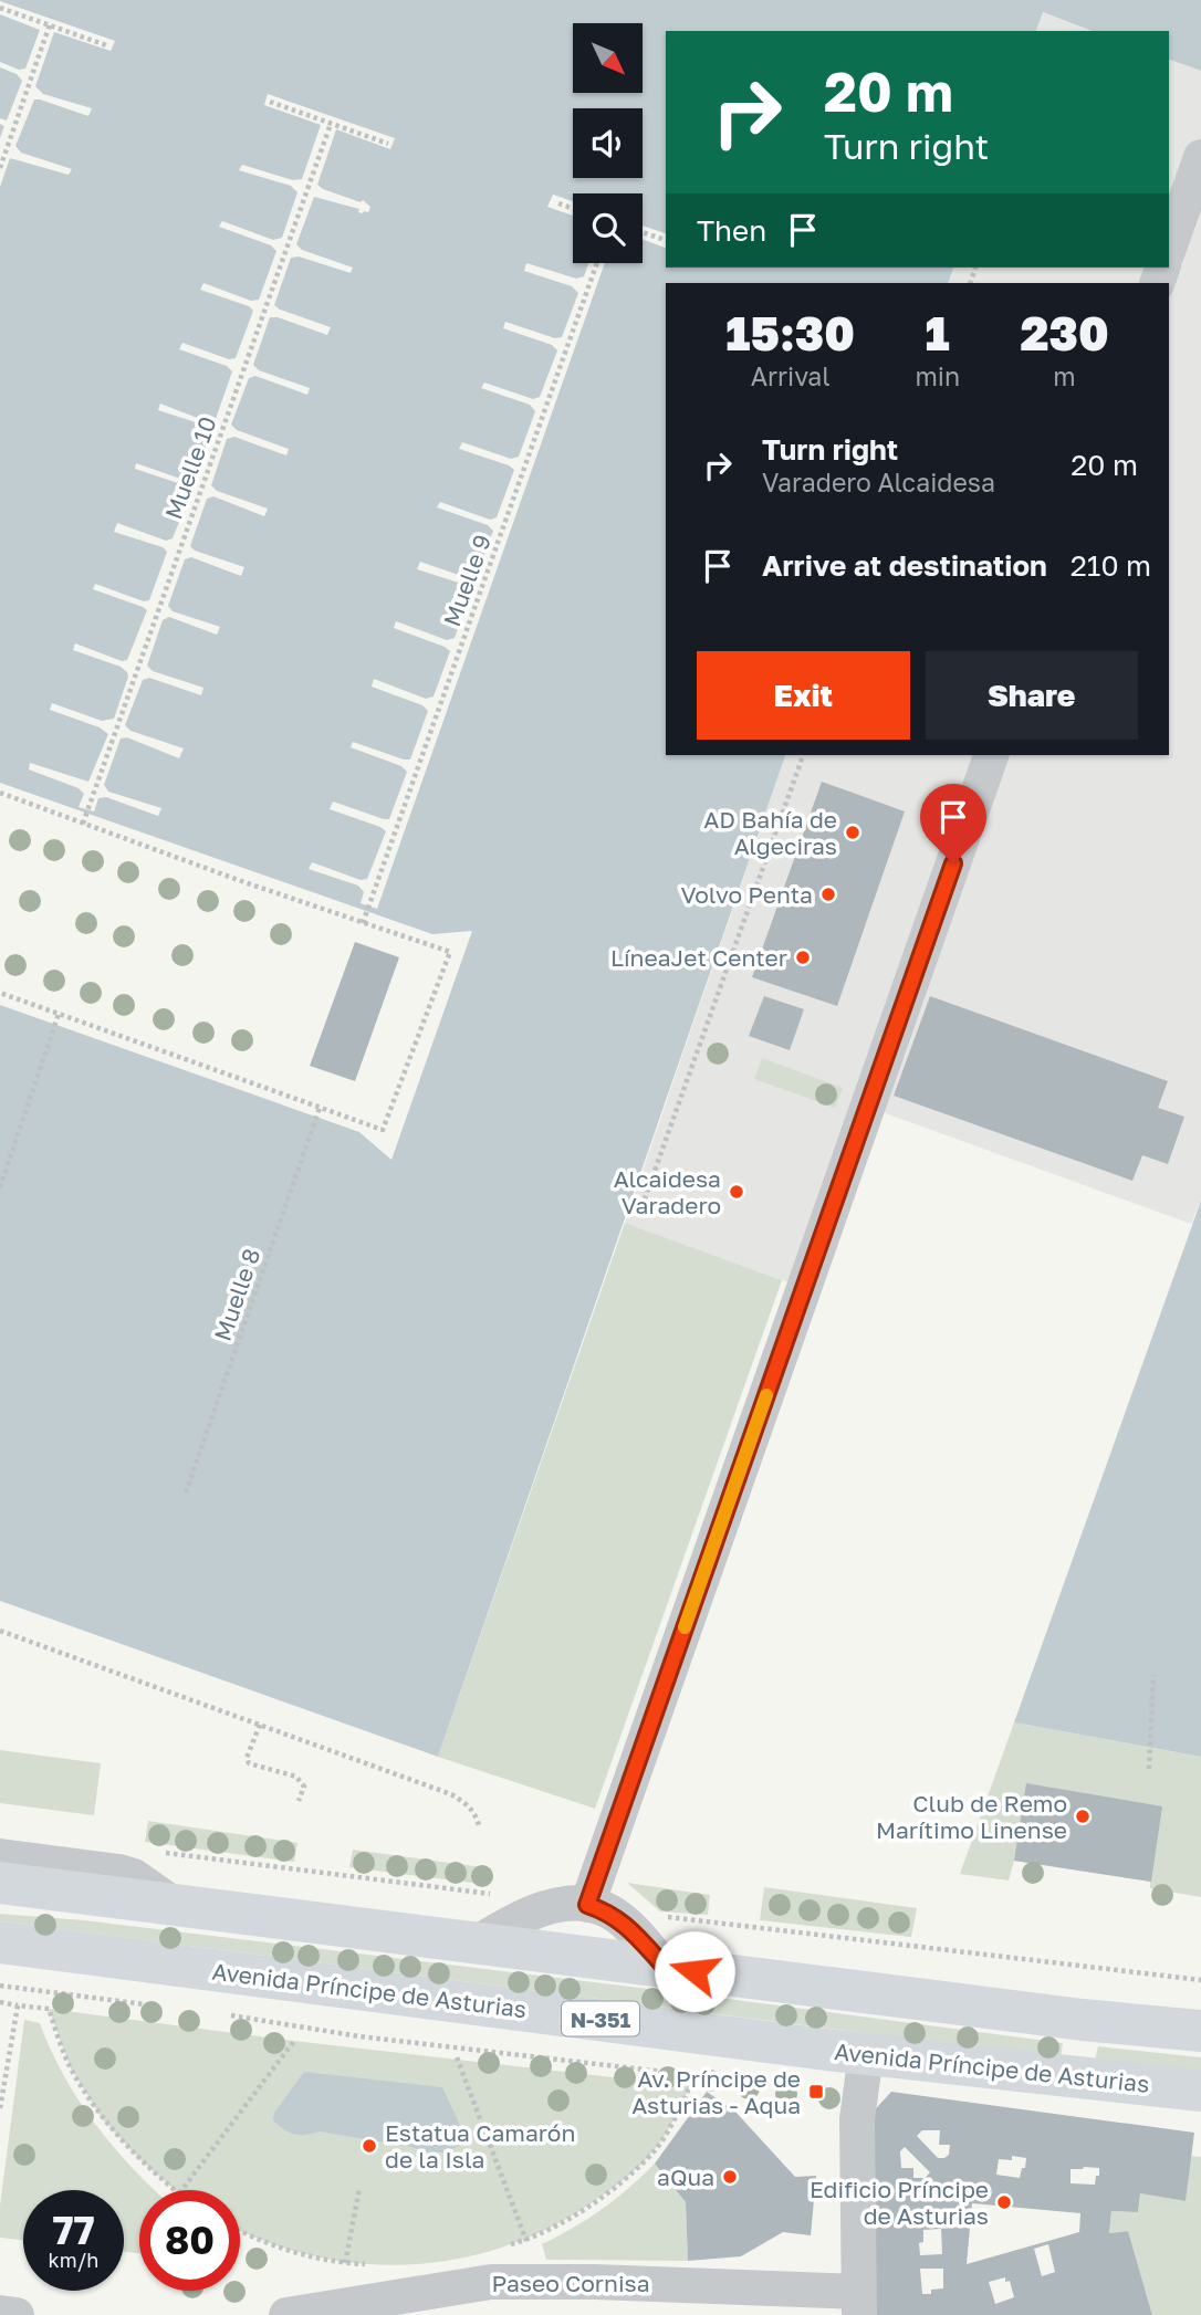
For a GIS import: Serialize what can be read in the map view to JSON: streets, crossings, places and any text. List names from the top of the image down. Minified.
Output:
{"streets":{"highway":["Avenida Príncipe de Asturias","N-351"],"street":["Paseo Cornisa"],"path":["Muelle 10","Muelle 9","Muelle 8"]},"places":{"other":["AD Bahía de Algeciras","Volvo Penta","LíneaJet Center","Alcaidesa Varadero","Club de Remo Marítimo Linense","Estatua Camarón de la Isla","aQua","Edificio Príncipe de Asturias"],"transit":["Av. Príncipe de Asturias - Aqua"]},"north":"bottom right","page":{"turn":["20 m","Turn right"],"then":"Then","eta":["15:30","Arrival","1","min","230","m"],"list":[{"name":"Turn right","note":"Varadero Alcaidesa","value":"20 m"},{"name":"Arrive at destination","value":"210 m"}],"buttons":["Exit","Share"],"speed":"77 km/h","limit":"80"}}
